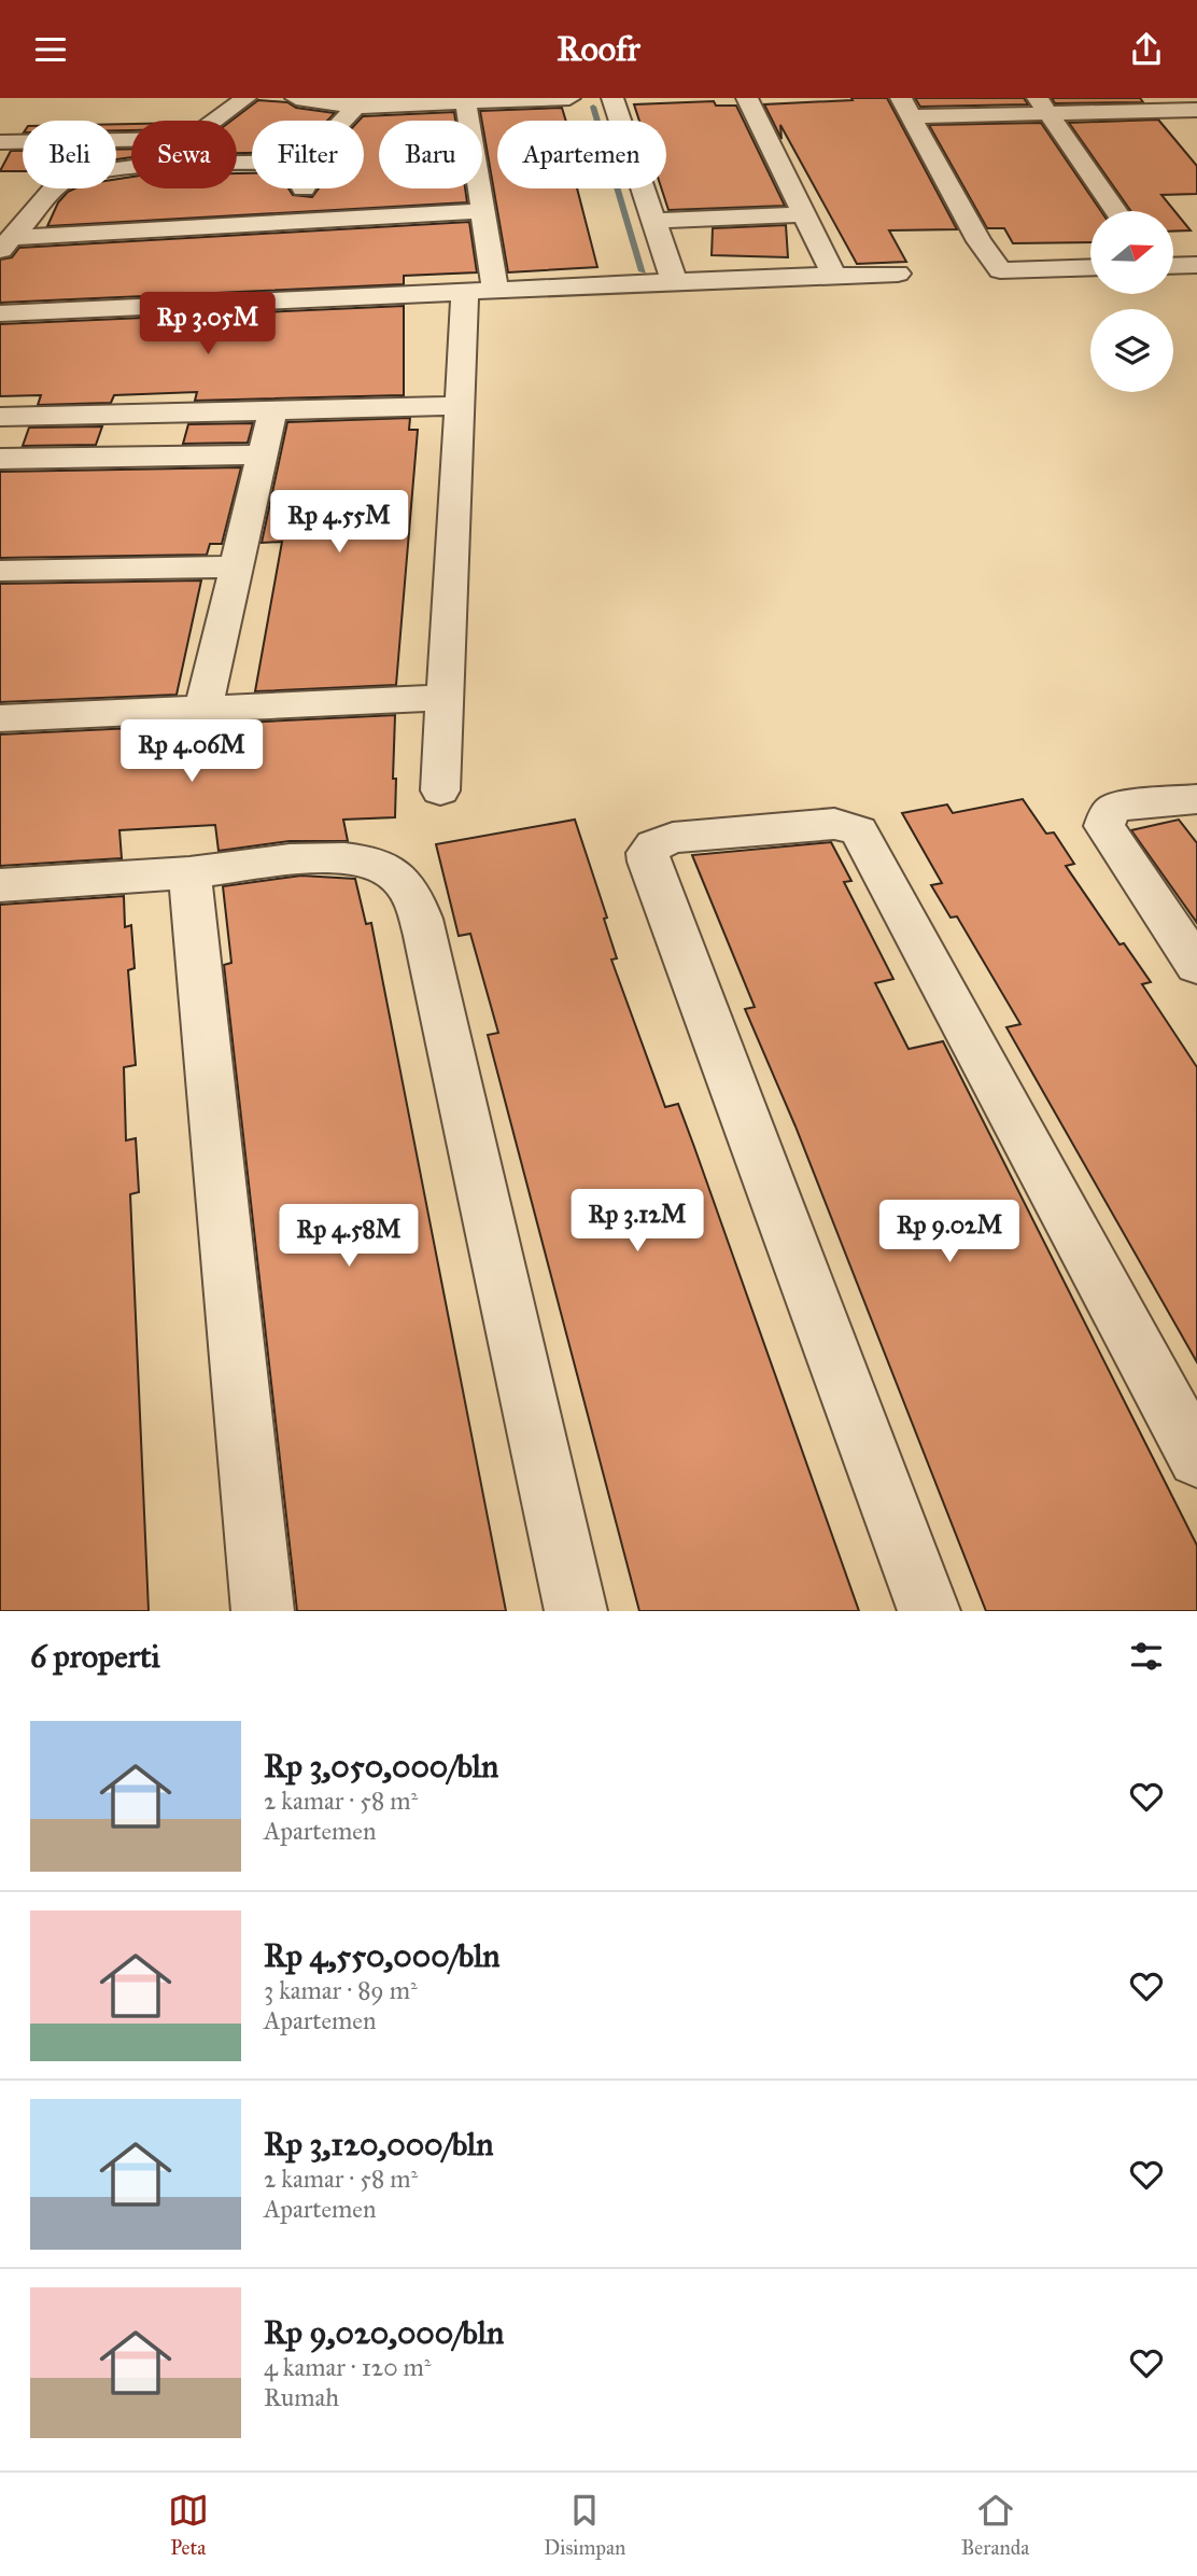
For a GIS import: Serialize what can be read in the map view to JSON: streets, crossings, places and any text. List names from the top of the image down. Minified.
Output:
{"north":"right","page":{"header":"Roofr","chip":["Beli","Sewa","Filter","Baru","Apartemen"],"price":["Rp 3.05M","Rp 4.55M","Rp 4.06M","Rp 3.12M","Rp 9.02M","Rp 4.58M"],"heading":"6 properti","list":[{"name":"Rp 3,050,000/bln","note":"2 kamar · 58 m² · Apartemen"},{"name":"Rp 4,550,000/bln","note":"3 kamar · 89 m² · Apartemen"},{"name":"Rp 3,120,000/bln","note":"2 kamar · 58 m² · Apartemen"},{"name":"Rp 9,020,000/bln","note":"4 kamar · 120 m² · Rumah"}],"tabs":["Peta","Disimpan","Beranda"]}}
